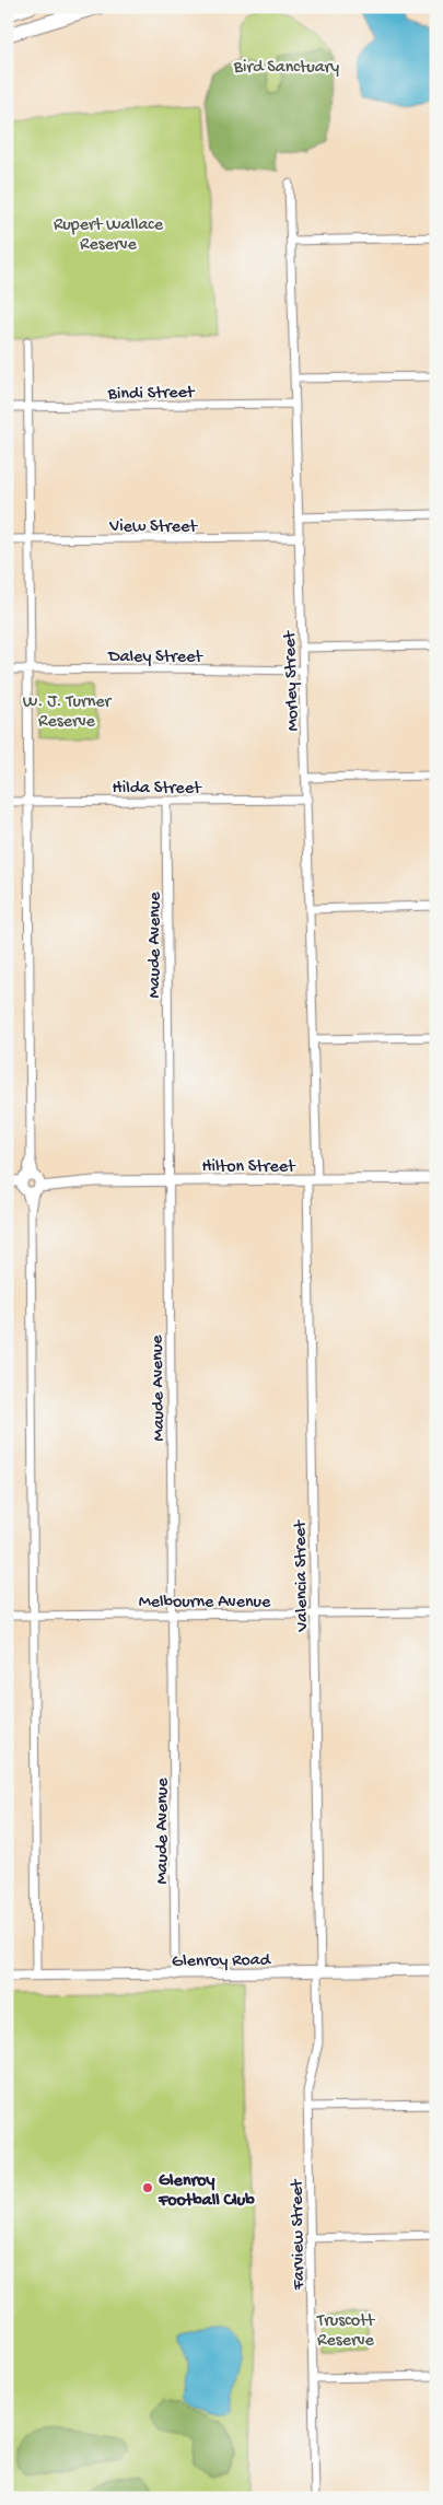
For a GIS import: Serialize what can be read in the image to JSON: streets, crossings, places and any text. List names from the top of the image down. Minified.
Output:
{"streets":{"street":["Bindi Street","View Street","Daley Street","Morley Street","Hilda Street","Maude Avenue","Hilton Street","Valencia Street","Melbourne Avenue","Glenroy Road","Farview Street"]},"crossings":[["Bindi Street","Morley Street"],["View Street","Morley Street"],["Daley Street","Morley Street"],["Morley Street","Hilda Street"],["Morley Street","Hilton Street"],["Morley Street","Valencia Street"],["Hilda Street","Maude Avenue"],["Maude Avenue","Hilton Street"],["Maude Avenue","Melbourne Avenue"],["Maude Avenue","Glenroy Road"],["Hilton Street","Valencia Street"],["Valencia Street","Melbourne Avenue"],["Valencia Street","Glenroy Road"],["Valencia Street","Farview Street"],["Glenroy Road","Farview Street"]],"parks":["Bird Sanctuary","Rupert Wallace Reserve","W. J. Turner Reserve","Truscott Reserve"],"places":["Glenroy Football Club"]}
